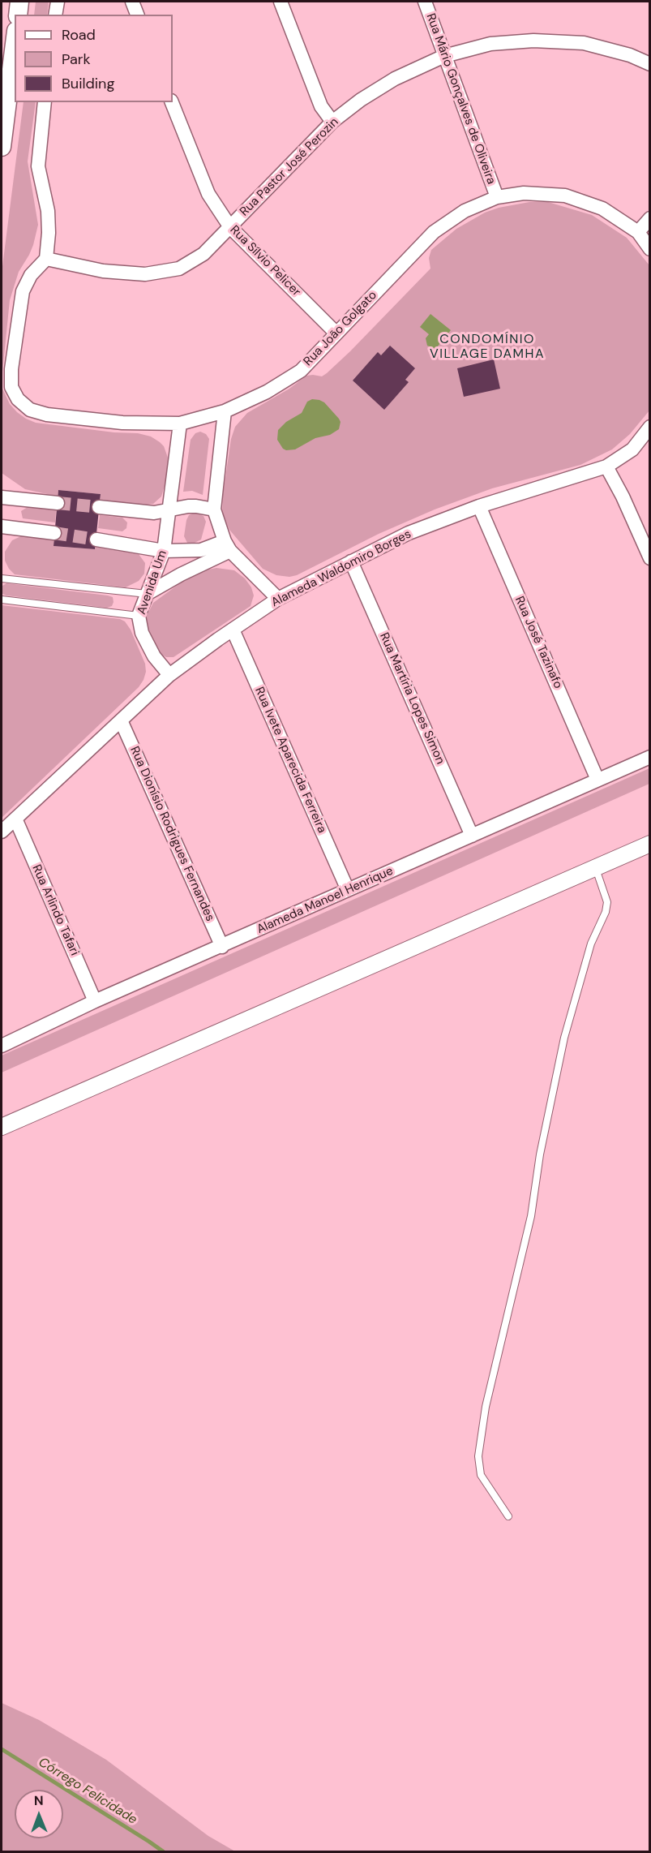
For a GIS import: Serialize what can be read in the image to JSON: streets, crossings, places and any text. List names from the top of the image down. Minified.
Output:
{"streets":{"street":["Rua Mário Gonçalves de Oliveira","Rua Pastor José Perozin","Rua Sílvio Pelicer","Rua João Golgato","Alameda Waldomiro Borges","Avenida Um","Rua José Tazinafo","Rua Martíria Lopes Simon","Rua Ivete Aparecida Ferreira","Rua Dionísio Rodrigues Fernandes","Alameda Manoel Henrique","Rua Arlindo Tafari"]},"crossings":[["Rua Mário Gonçalves de Oliveira","Rua Pastor José Perozin"],["Rua Mário Gonçalves de Oliveira","Rua João Golgato"],["Rua Pastor José Perozin","Rua Sílvio Pelicer"],["Rua Pastor José Perozin","Rua João Golgato"],["Rua Sílvio Pelicer","Rua João Golgato"],["Rua João Golgato","Avenida Um"],["Alameda Waldomiro Borges","Avenida Um"],["Alameda Waldomiro Borges","Rua José Tazinafo"],["Alameda Waldomiro Borges","Rua Martíria Lopes Simon"],["Alameda Waldomiro Borges","Rua Ivete Aparecida Ferreira"],["Alameda Waldomiro Borges","Rua Dionísio Rodrigues Fernandes"],["Alameda Waldomiro Borges","Rua Arlindo Tafari"],["Rua José Tazinafo","Alameda Manoel Henrique"],["Rua Martíria Lopes Simon","Alameda Manoel Henrique"],["Rua Ivete Aparecida Ferreira","Alameda Manoel Henrique"],["Rua Dionísio Rodrigues Fernandes","Alameda Manoel Henrique"],["Alameda Manoel Henrique","Rua Arlindo Tafari"]],"districts":["CONDOMÍNIO VILLAGE DAMHA"],"water":["Córrego Felicidade"],"legend":["Road","Park","Building"],"north":"top"}
